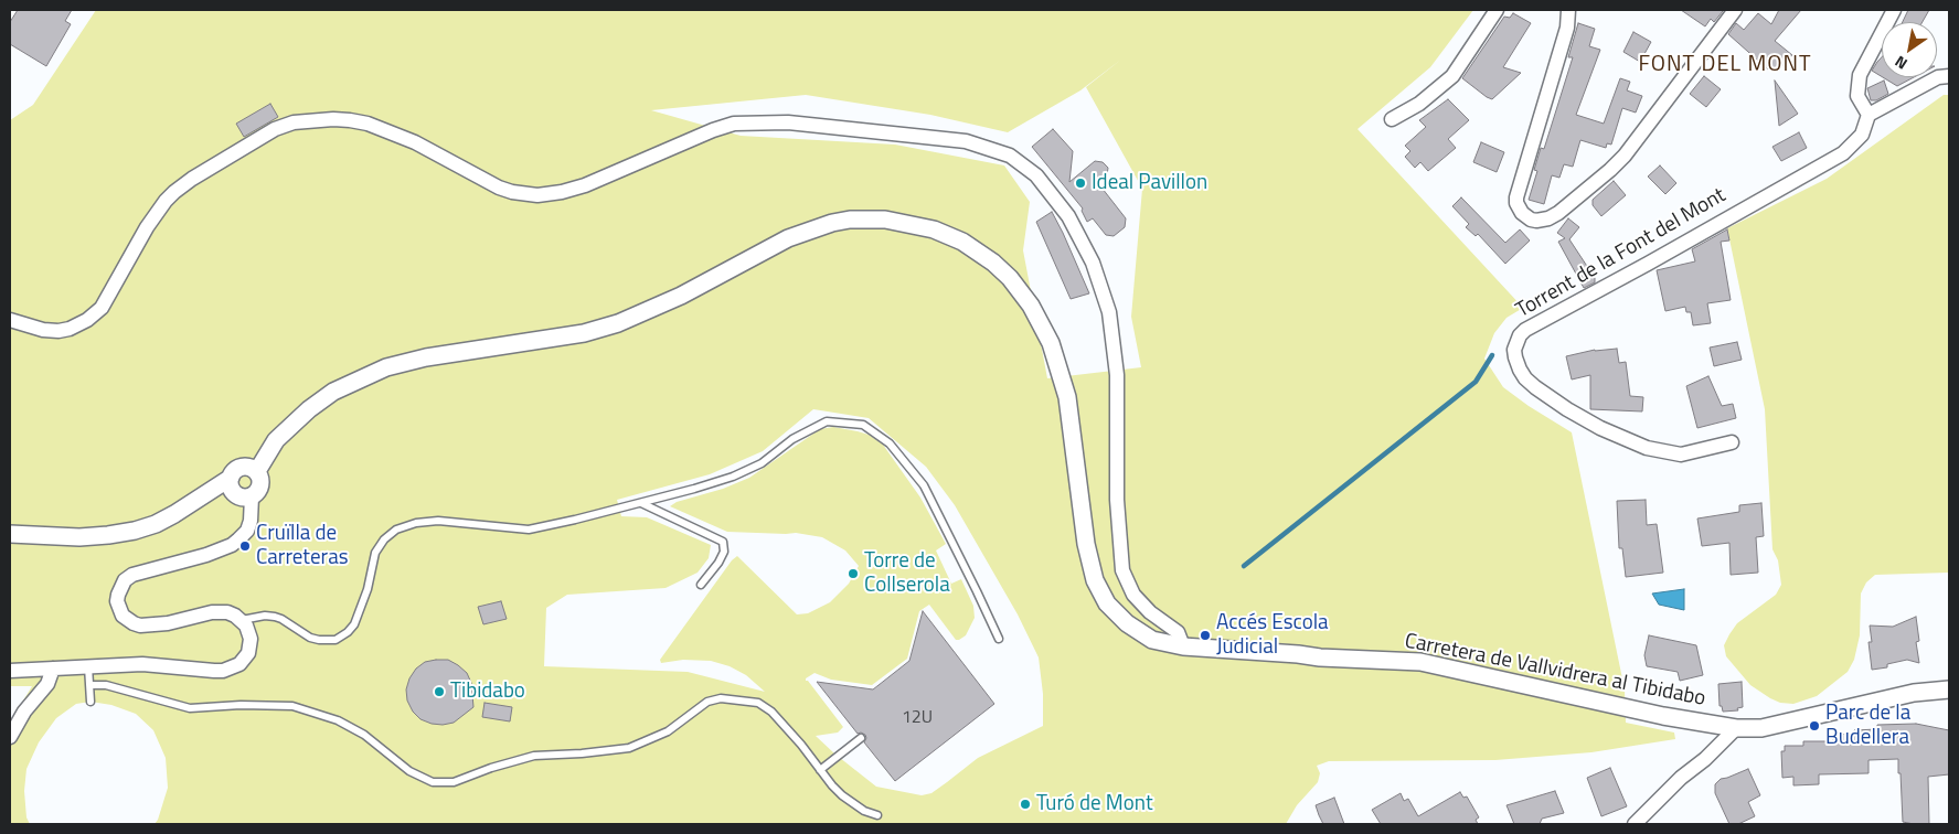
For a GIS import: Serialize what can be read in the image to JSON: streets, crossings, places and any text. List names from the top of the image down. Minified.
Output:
{"streets":{"street":["Torrent de la Font del Mont","Carretera de Vallvidrera al Tibidabo"]},"districts":["FONT DEL MONT"],"places":["Ideal Pavillon","Cruïlla de Carreteras","Torre de Collserola","Accés Escola Judicial","Tibidabo","Parc de la Budellera","Turó de Mont"],"house_numbers":["12U"],"north":"bottom left"}
